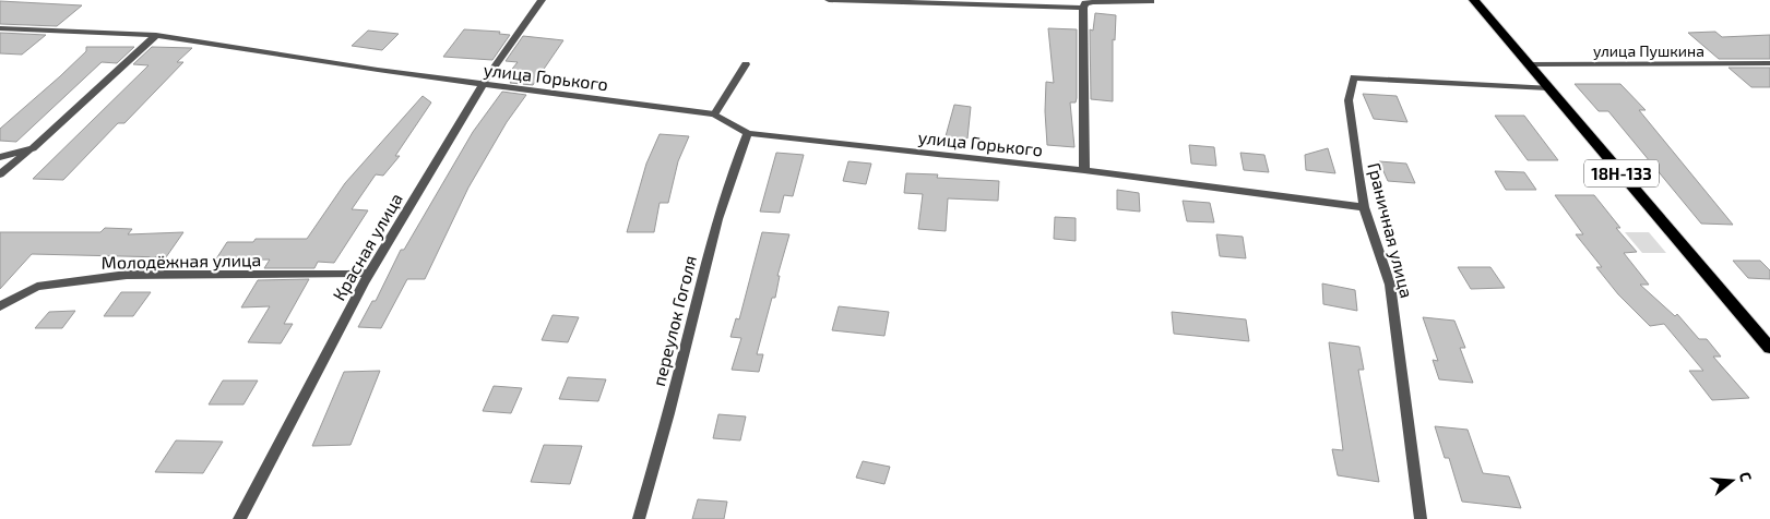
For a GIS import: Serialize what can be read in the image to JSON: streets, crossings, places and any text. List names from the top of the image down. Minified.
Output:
{"streets":{"main road":["18Н-133"],"street":["улица Пушкина","улица Горького","Граничная улица","Красная улица","Молодёжная улица","переулок Гоголя"]},"crossings":[["улица Пушкина","18Н-133"],["улица Горького","Граничная улица"],["улица Горького","Красная улица"],["улица Горького","переулок Гоголя"],["18Н-133","Граничная улица"],["Красная улица","Молодёжная улица"]],"north":"right"}
